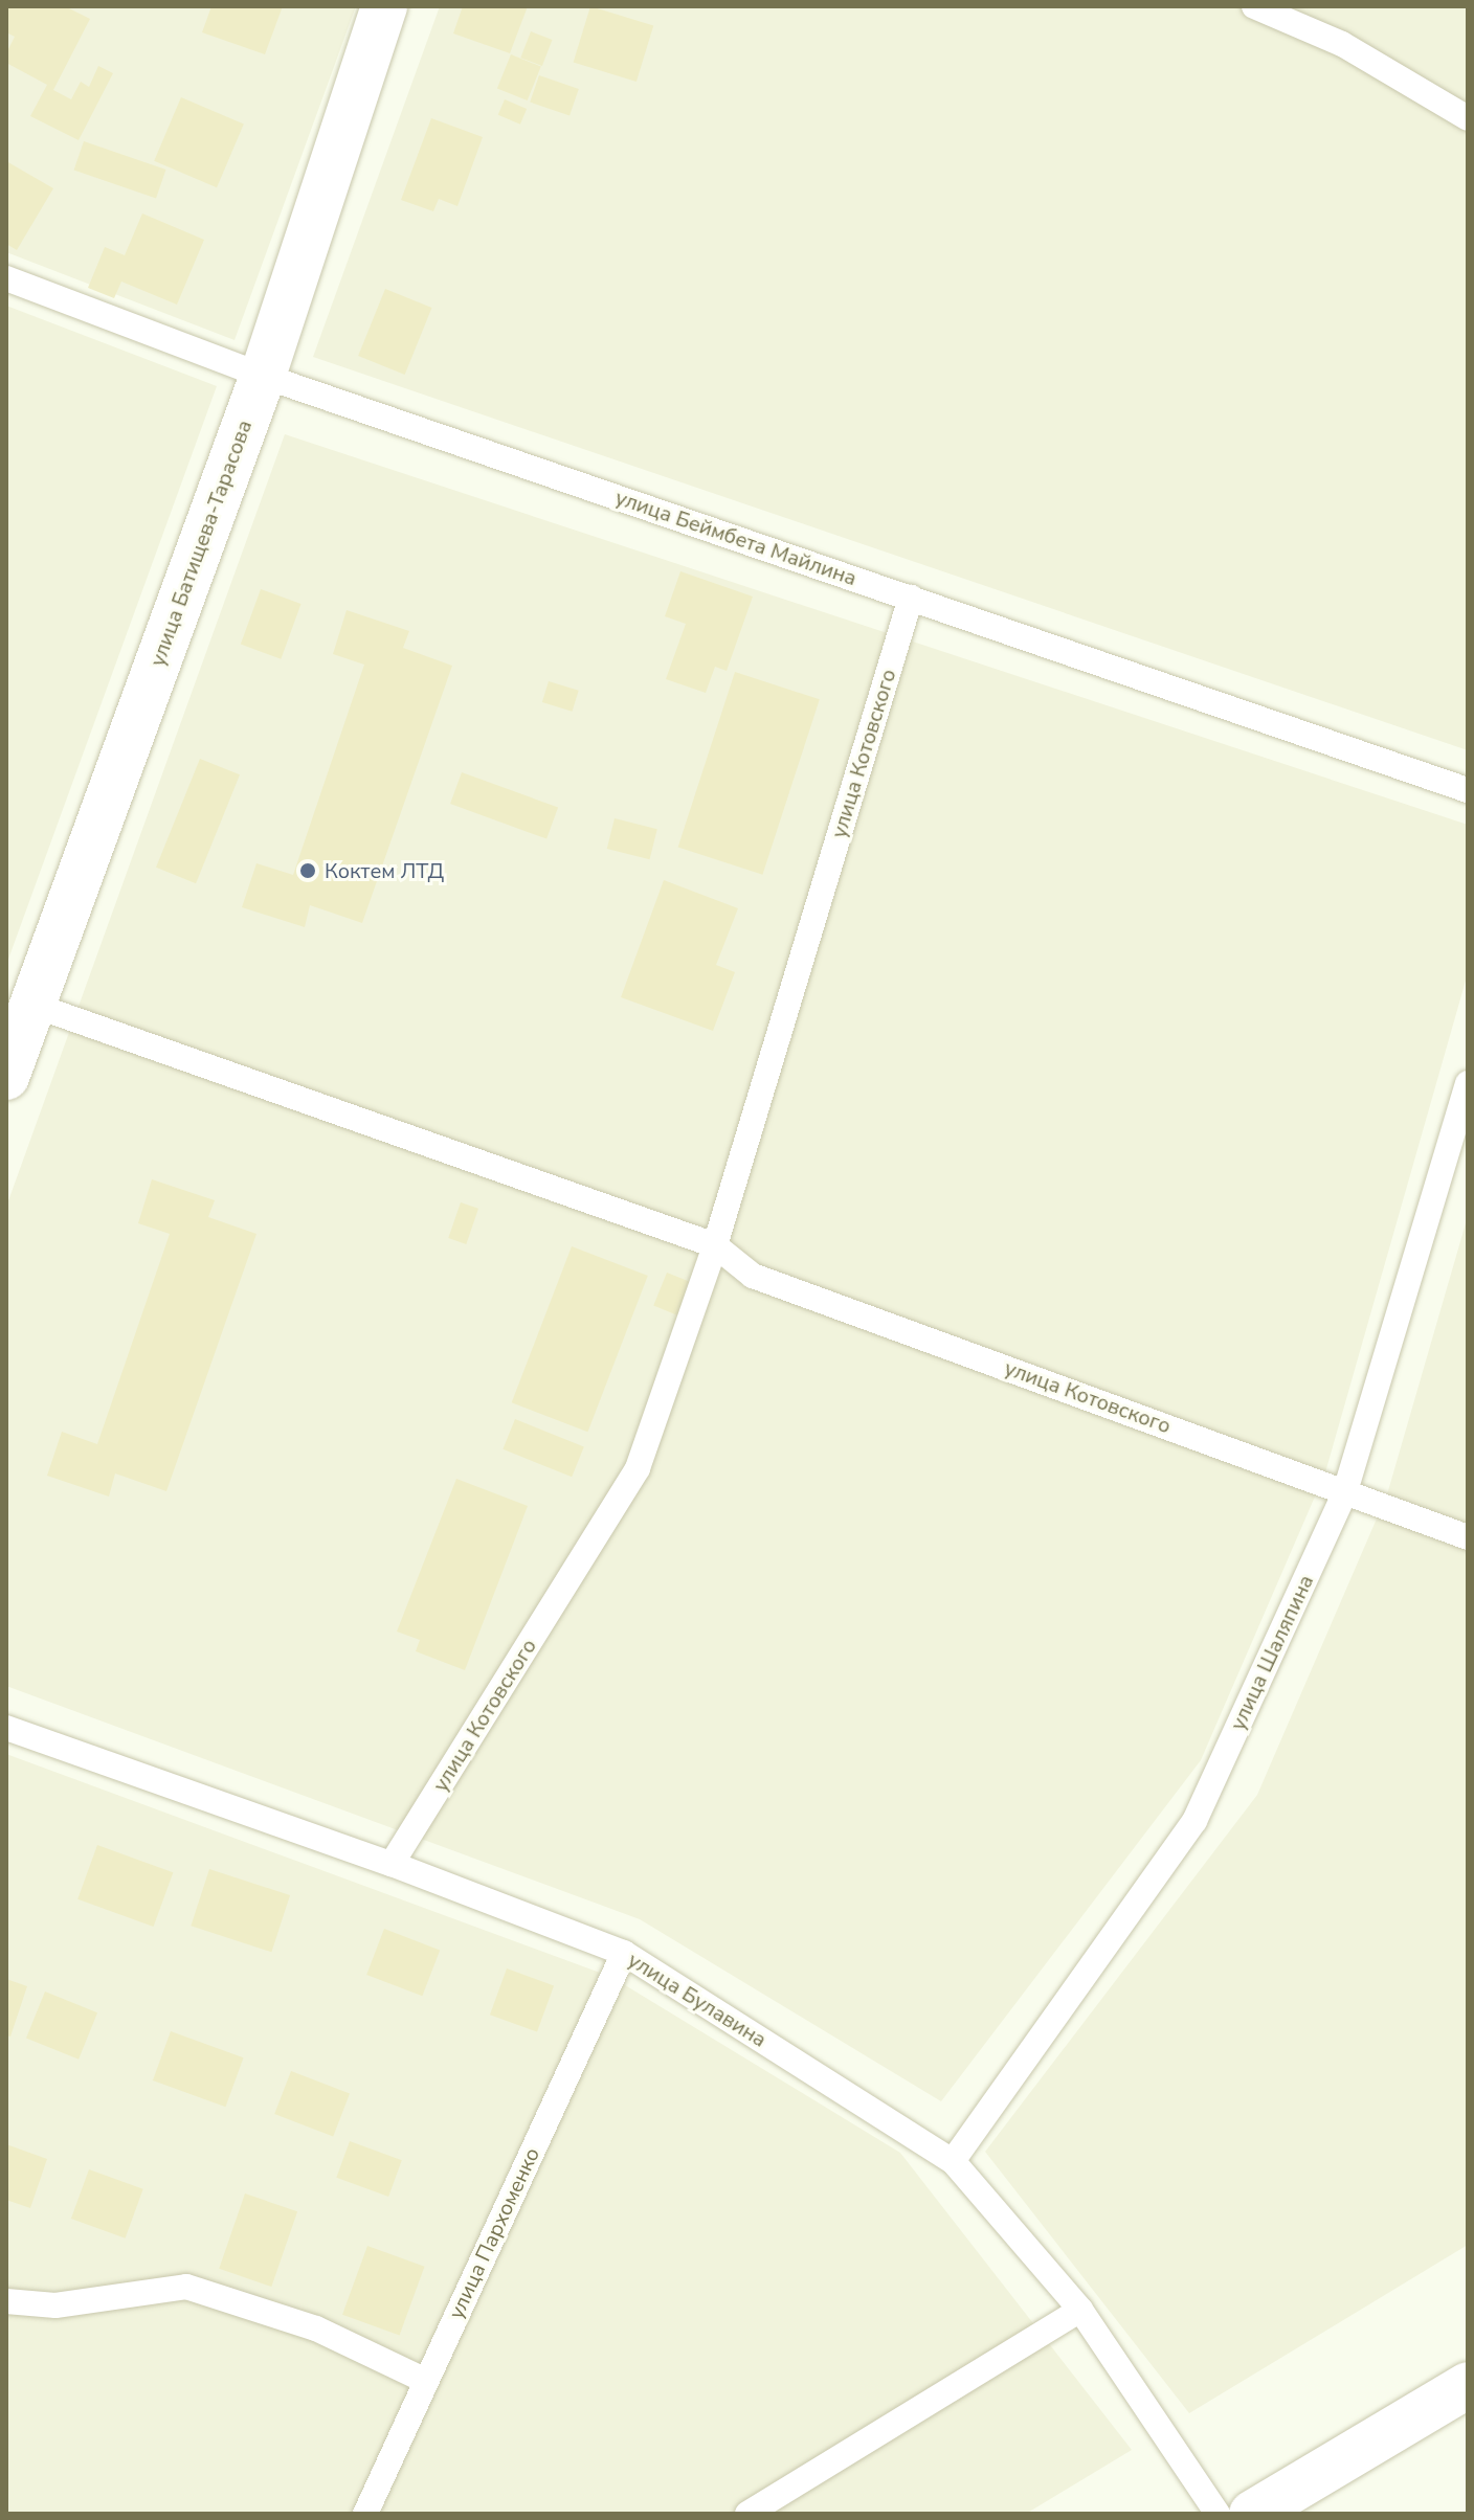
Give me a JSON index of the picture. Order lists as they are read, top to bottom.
{
  "streets": {
    "street": ["улица Батищева-Тарасова"],
    "lane": [
      "улица Беймбета Майлина",
      "улица Котовского",
      "улица Шаляпина",
      "улица Булавина",
      "улица Пархоменко"
    ]
  },
  "crossings": [
    ["улица Беймбета Майлина", "улица Батищева-Тарасова"],
    ["улица Беймбета Майлина", "улица Котовского"],
    ["улица Котовского", "улица Шаляпина"],
    ["улица Котовского", "улица Булавина"],
    ["улица Шаляпина", "улица Булавина"],
    ["улица Булавина", "улица Пархоменко"]
  ],
  "places": ["Коктем ЛТД"]
}
